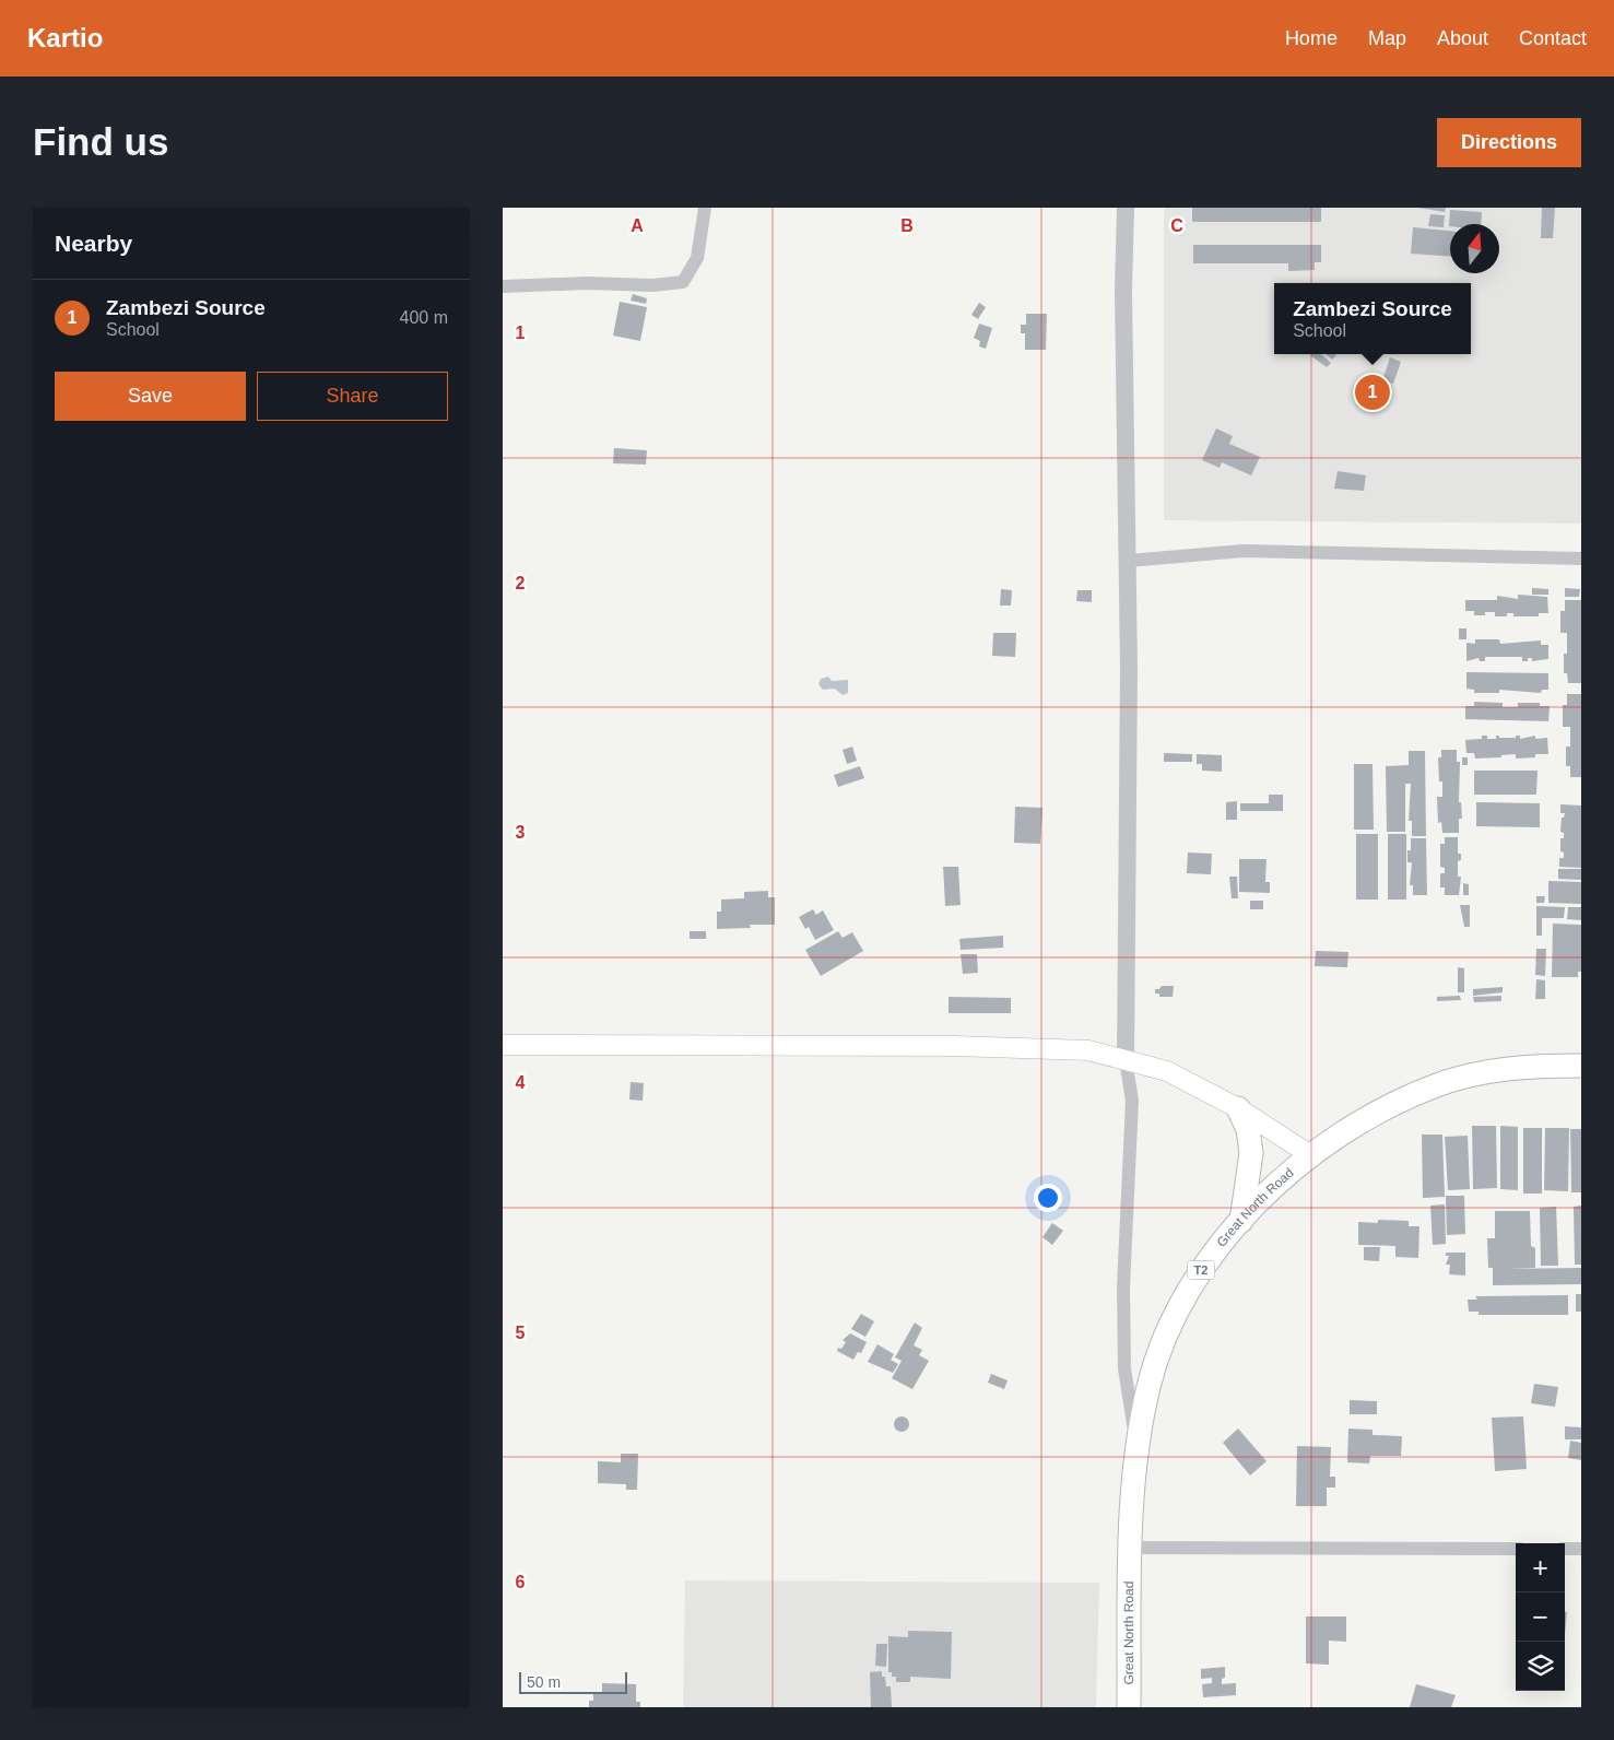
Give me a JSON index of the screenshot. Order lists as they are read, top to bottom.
{
  "streets": {
    "highway": ["Great North Road", "T2"]
  },
  "scale_bar": "50 m",
  "north": "top",
  "page": {
    "header": "Kartio",
    "nav": [
      "Home",
      "Map",
      "About",
      "Contact"
    ],
    "buttons": [
      "Directions",
      ["Save", "Share"]
    ],
    "title": "Find us",
    "heading": "Nearby",
    "list": [
      {
        "mark": "1",
        "name": "Zambezi Source",
        "note": "School",
        "value": "400 m"
      }
    ],
    "popup": ["Zambezi Source", "School"],
    "pins": "1",
    "map_buttons": ["+", "−"],
    "scale": "50 m"
  },
  "grid": {
    "columns": ["A", "B", "C"],
    "rows": [
      "1",
      "2",
      "3",
      "4",
      "5",
      "6"
    ]
  }
}
